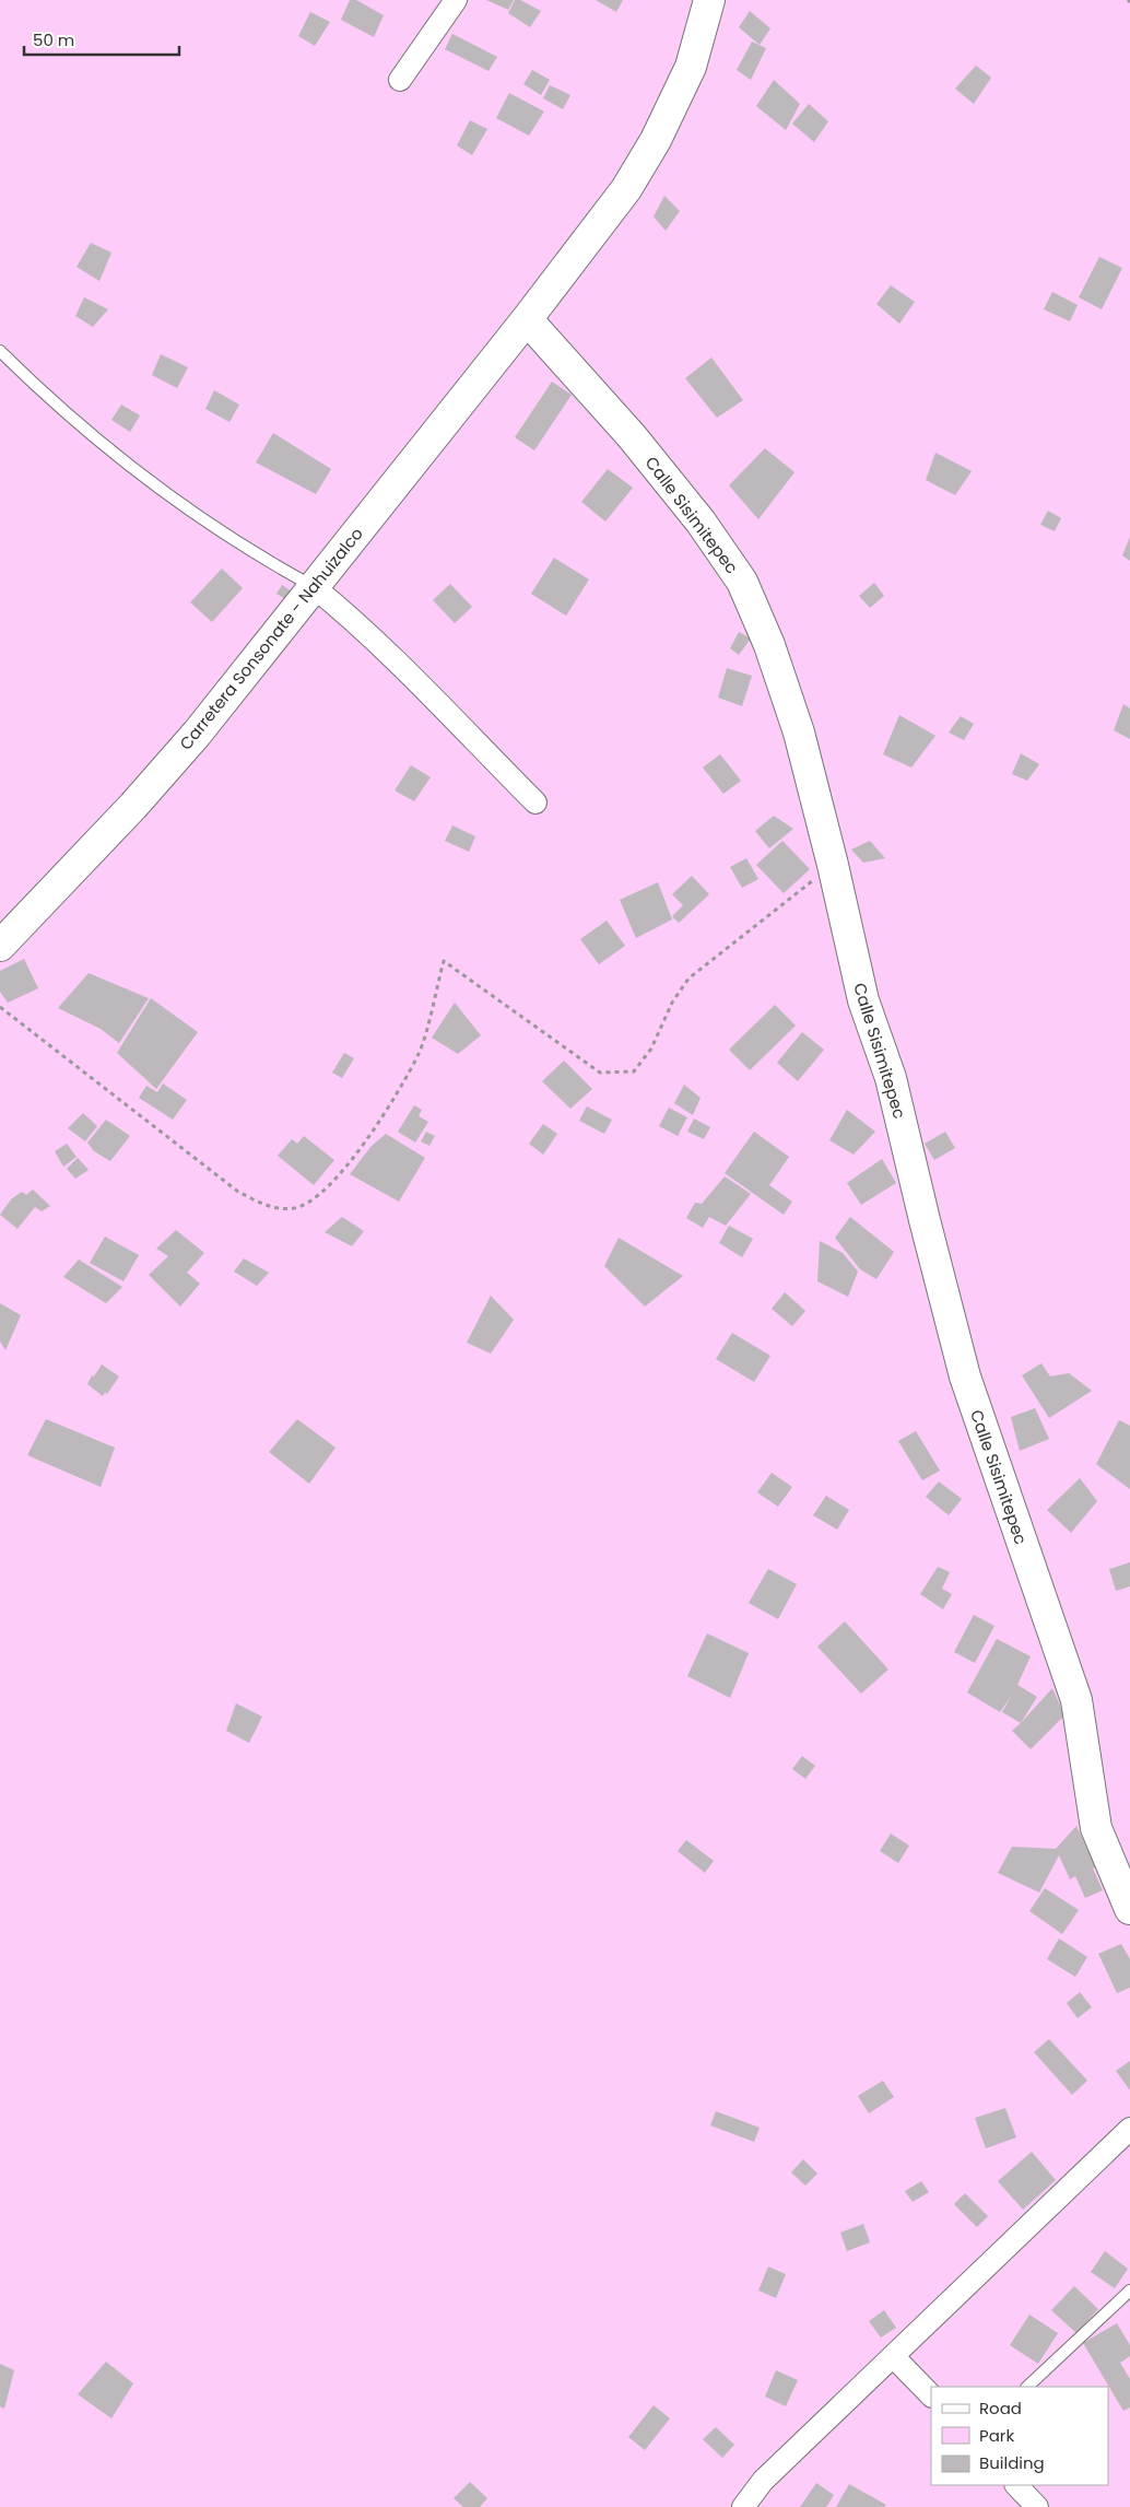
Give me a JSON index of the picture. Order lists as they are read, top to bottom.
{
  "streets": {
    "street": ["Calle Sisimitepec", "Carretera Sonsonate - Nahuizalco"]
  },
  "crossings": [
    ["Calle Sisimitepec", "Carretera Sonsonate - Nahuizalco"]
  ],
  "legend": ["Road", "Park", "Building"],
  "scale_bar": "50 m"
}
